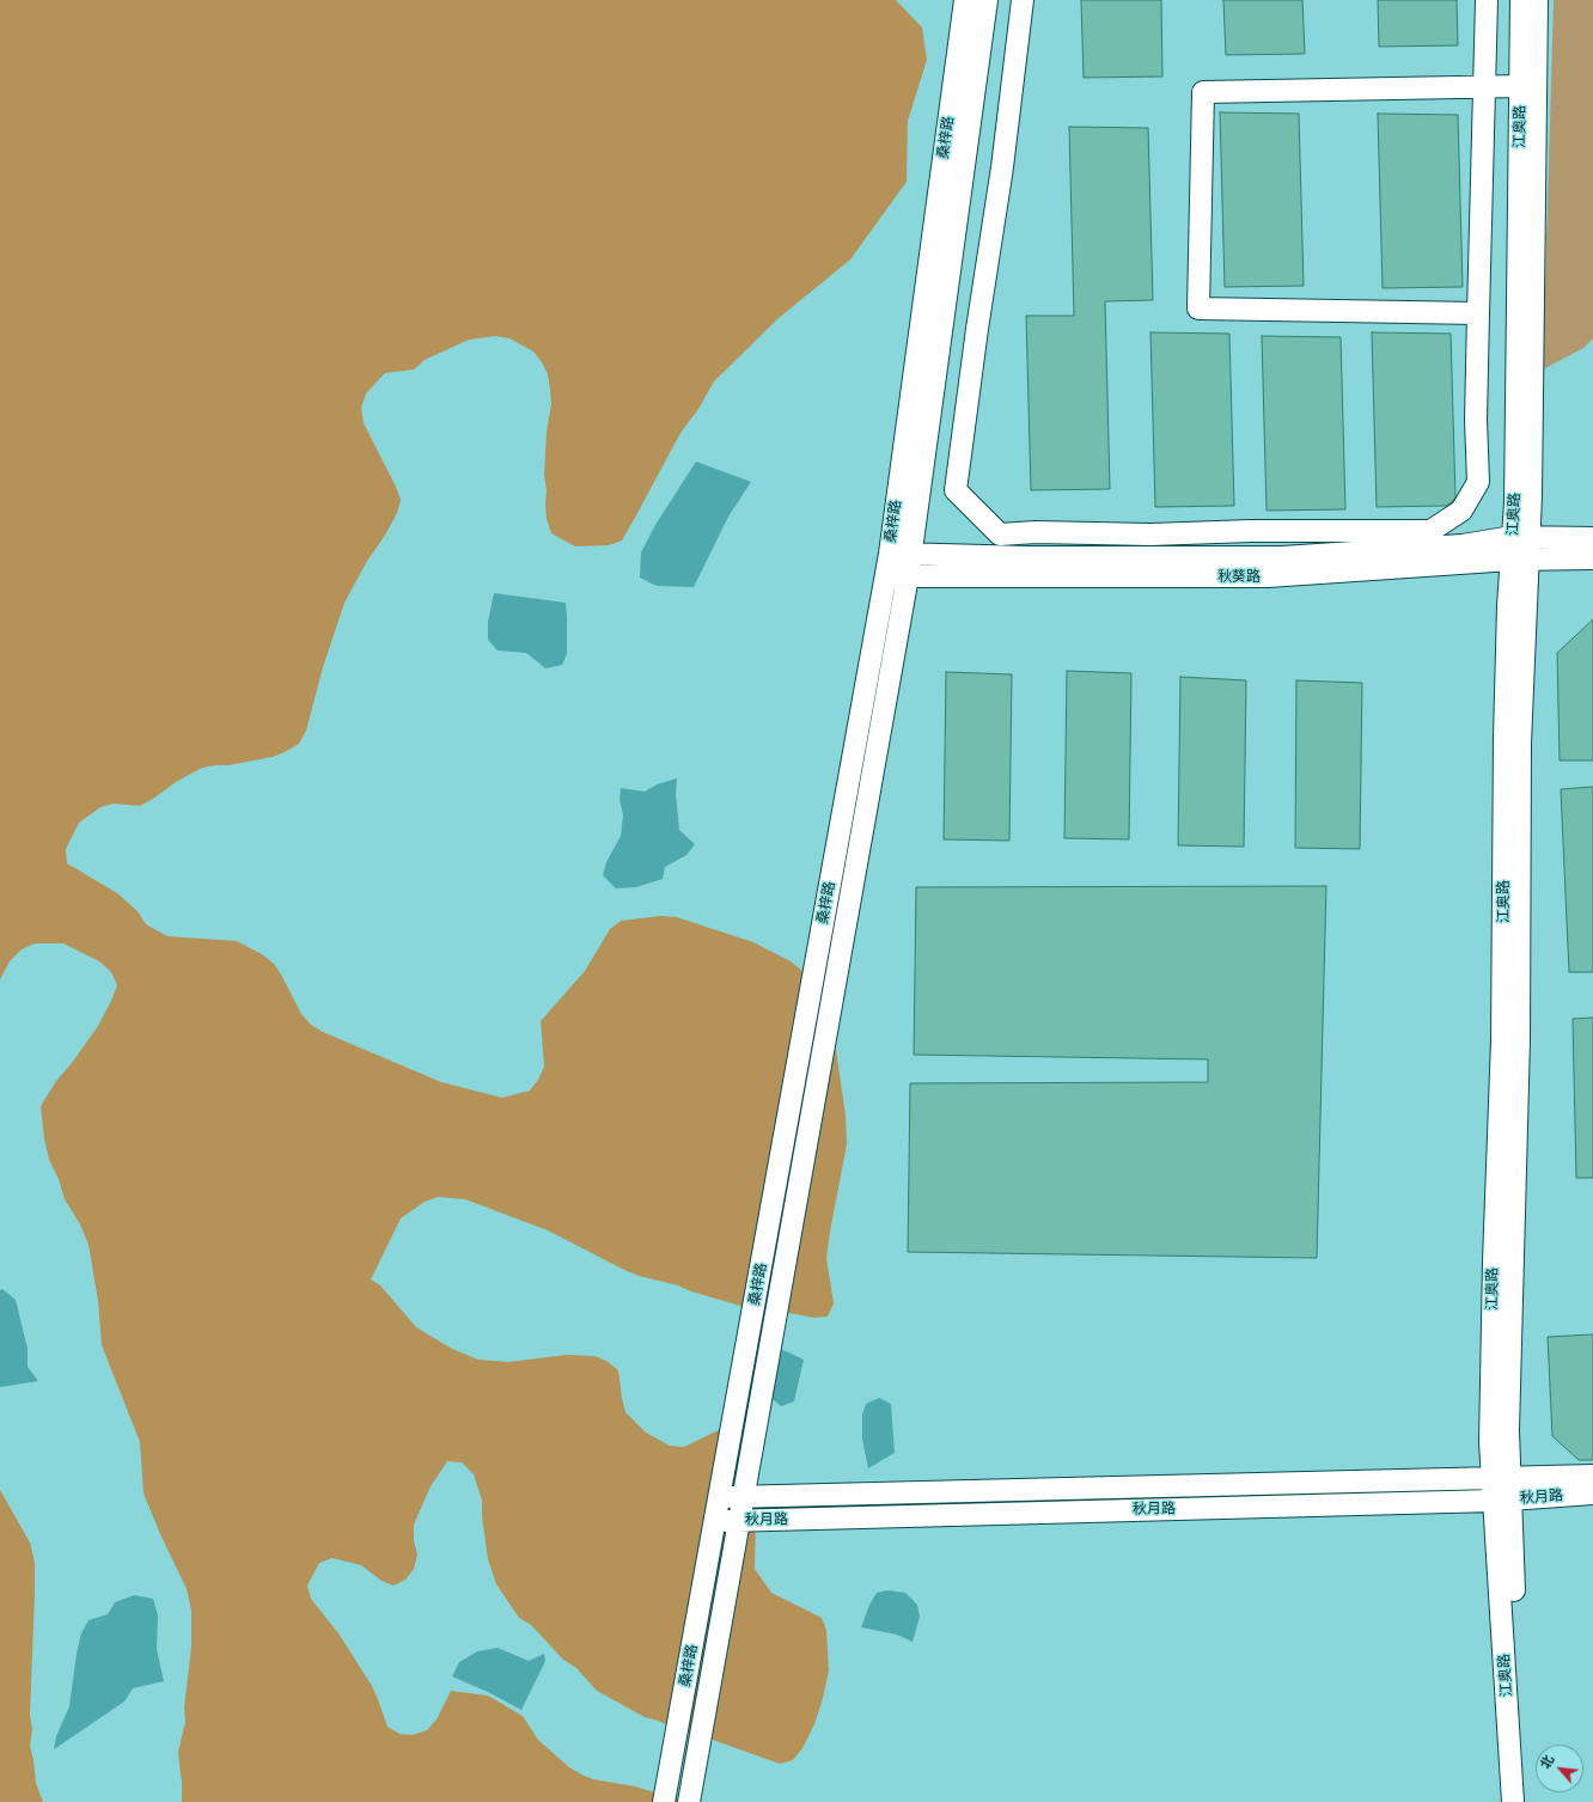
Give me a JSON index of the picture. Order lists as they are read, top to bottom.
{
  "streets": {
    "street": [
      "江奥路",
      "桑梓路",
      "秋葵路",
      "秋月路"
    ]
  },
  "crossings": [
    ["江奥路", "秋葵路"],
    ["江奥路", "秋月路"],
    ["桑梓路", "秋葵路"],
    ["桑梓路", "秋月路"]
  ],
  "north": "top left"
}
